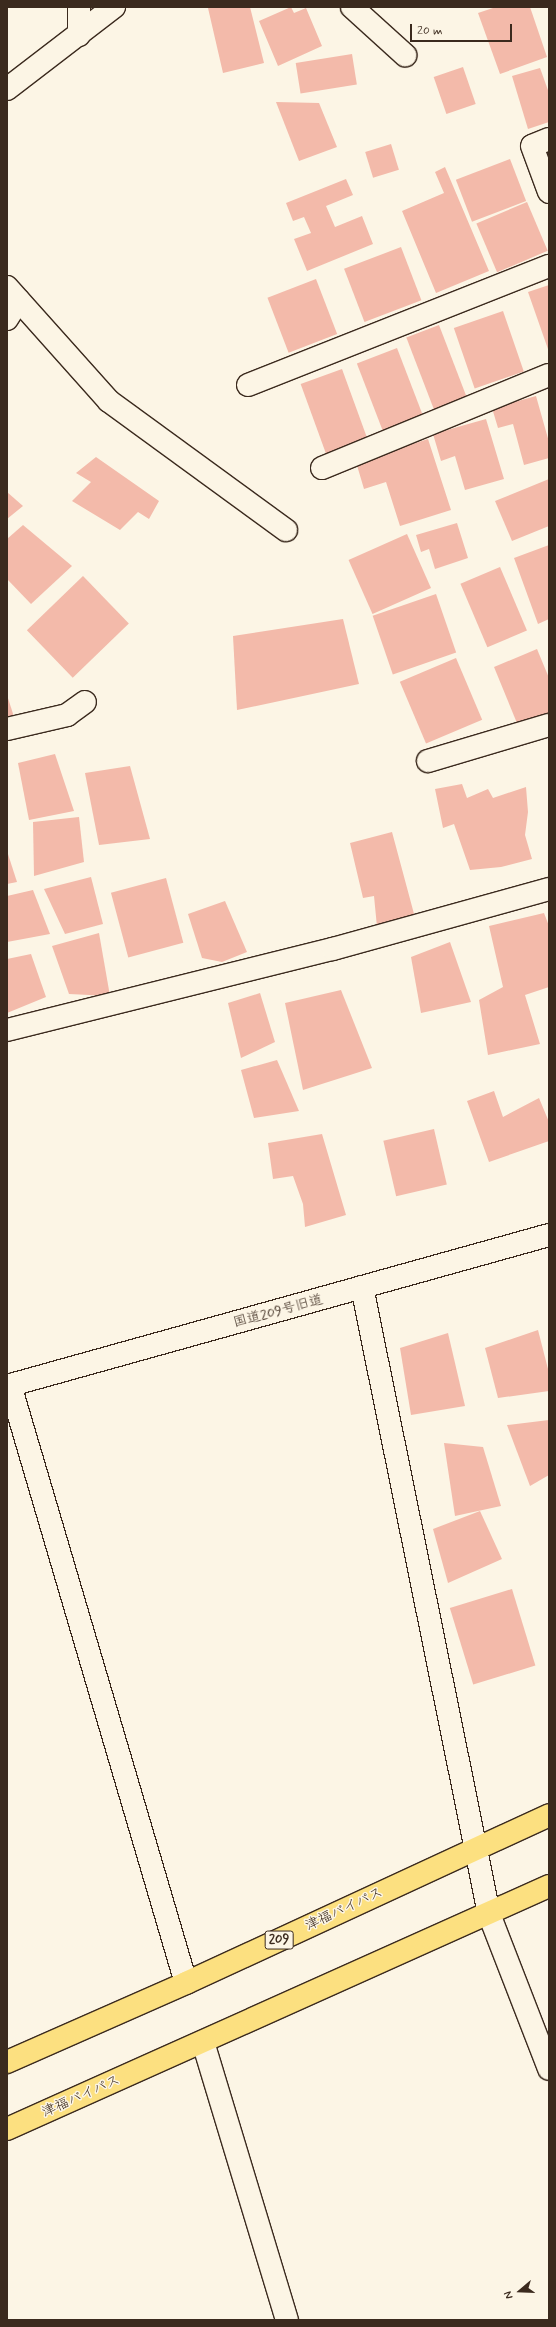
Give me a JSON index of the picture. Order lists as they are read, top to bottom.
{
  "streets": {
    "highway": ["津福バイパス", "209"],
    "street": ["国道209号旧道"]
  },
  "scale_bar": "20 m",
  "north": "left"
}
